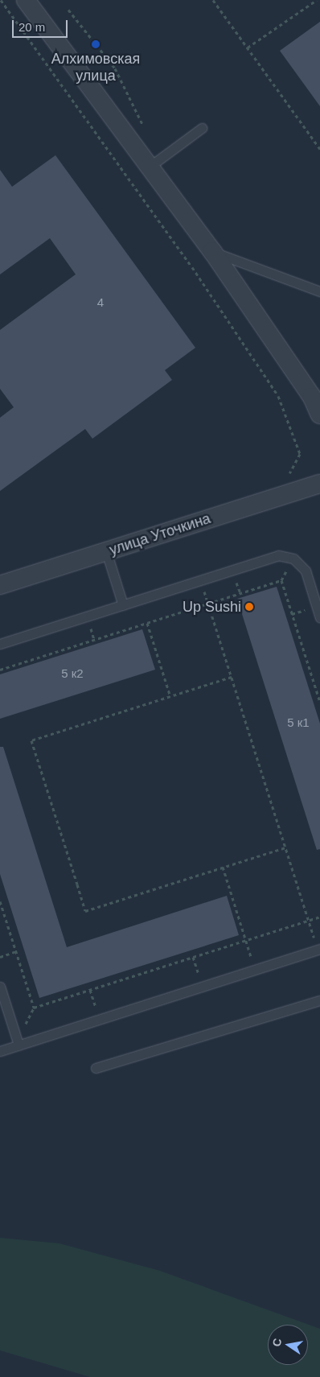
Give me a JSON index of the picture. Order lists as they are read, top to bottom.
{
  "streets": {
    "street": ["улица Уточкина"]
  },
  "places": ["Алхимовская улица", "Up Sushi"],
  "house_numbers": ["4", "5 к2", "5 к1"],
  "scale_bar": "20 m",
  "north": "left"
}
